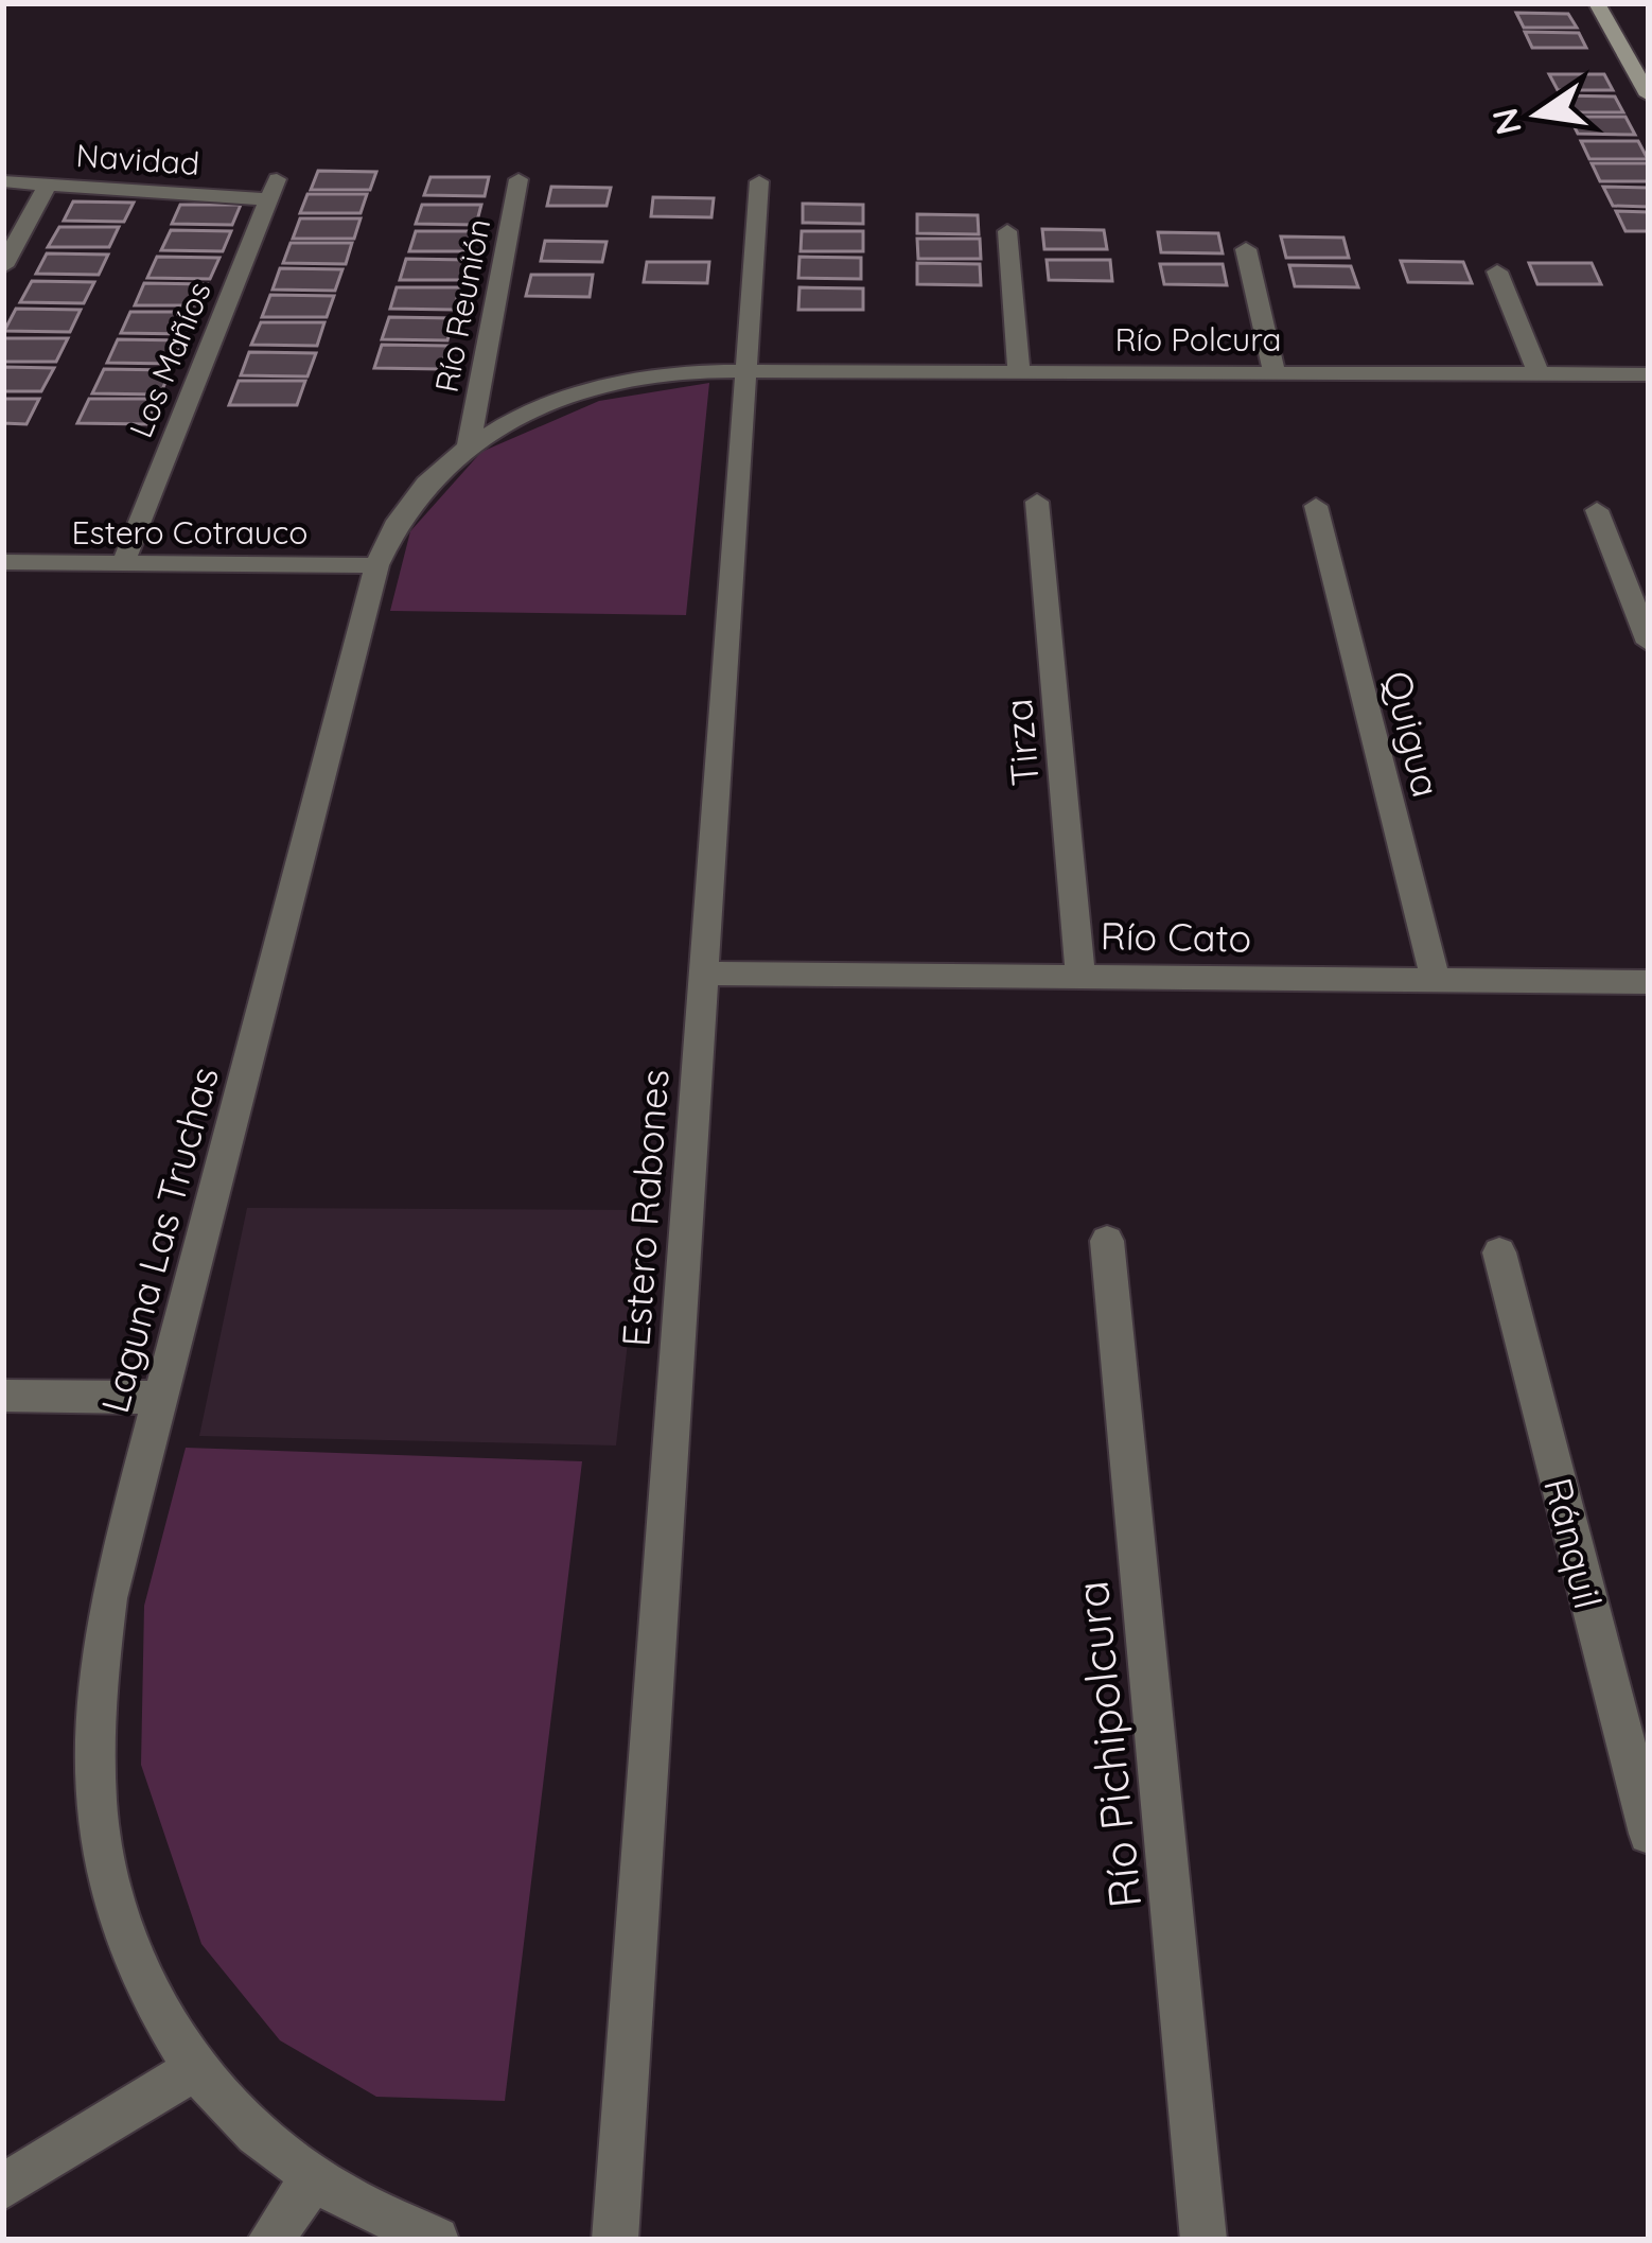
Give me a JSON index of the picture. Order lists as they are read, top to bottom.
{
  "streets": {
    "street": [
      "Navidad",
      "Río Reunión",
      "Río Polcura",
      "Los Mañíos",
      "Estero Cotrauco",
      "Quigua",
      "Tirza",
      "Río Cato",
      "Estero Rabones",
      "Laguna Las Truchas",
      "Ránquil",
      "Río Pichipolcura"
    ]
  },
  "crossings": [
    ["Navidad", "Los Mañíos"],
    ["Río Reunión", "Laguna Las Truchas"],
    ["Río Polcura", "Estero Rabones"],
    ["Río Polcura", "Laguna Las Truchas"],
    ["Los Mañíos", "Estero Cotrauco"],
    ["Estero Cotrauco", "Laguna Las Truchas"],
    ["Quigua", "Río Cato"],
    ["Tirza", "Río Cato"],
    ["Río Cato", "Estero Rabones"],
    ["Estero Rabones", "Laguna Las Truchas"]
  ],
  "north": "left"
}
